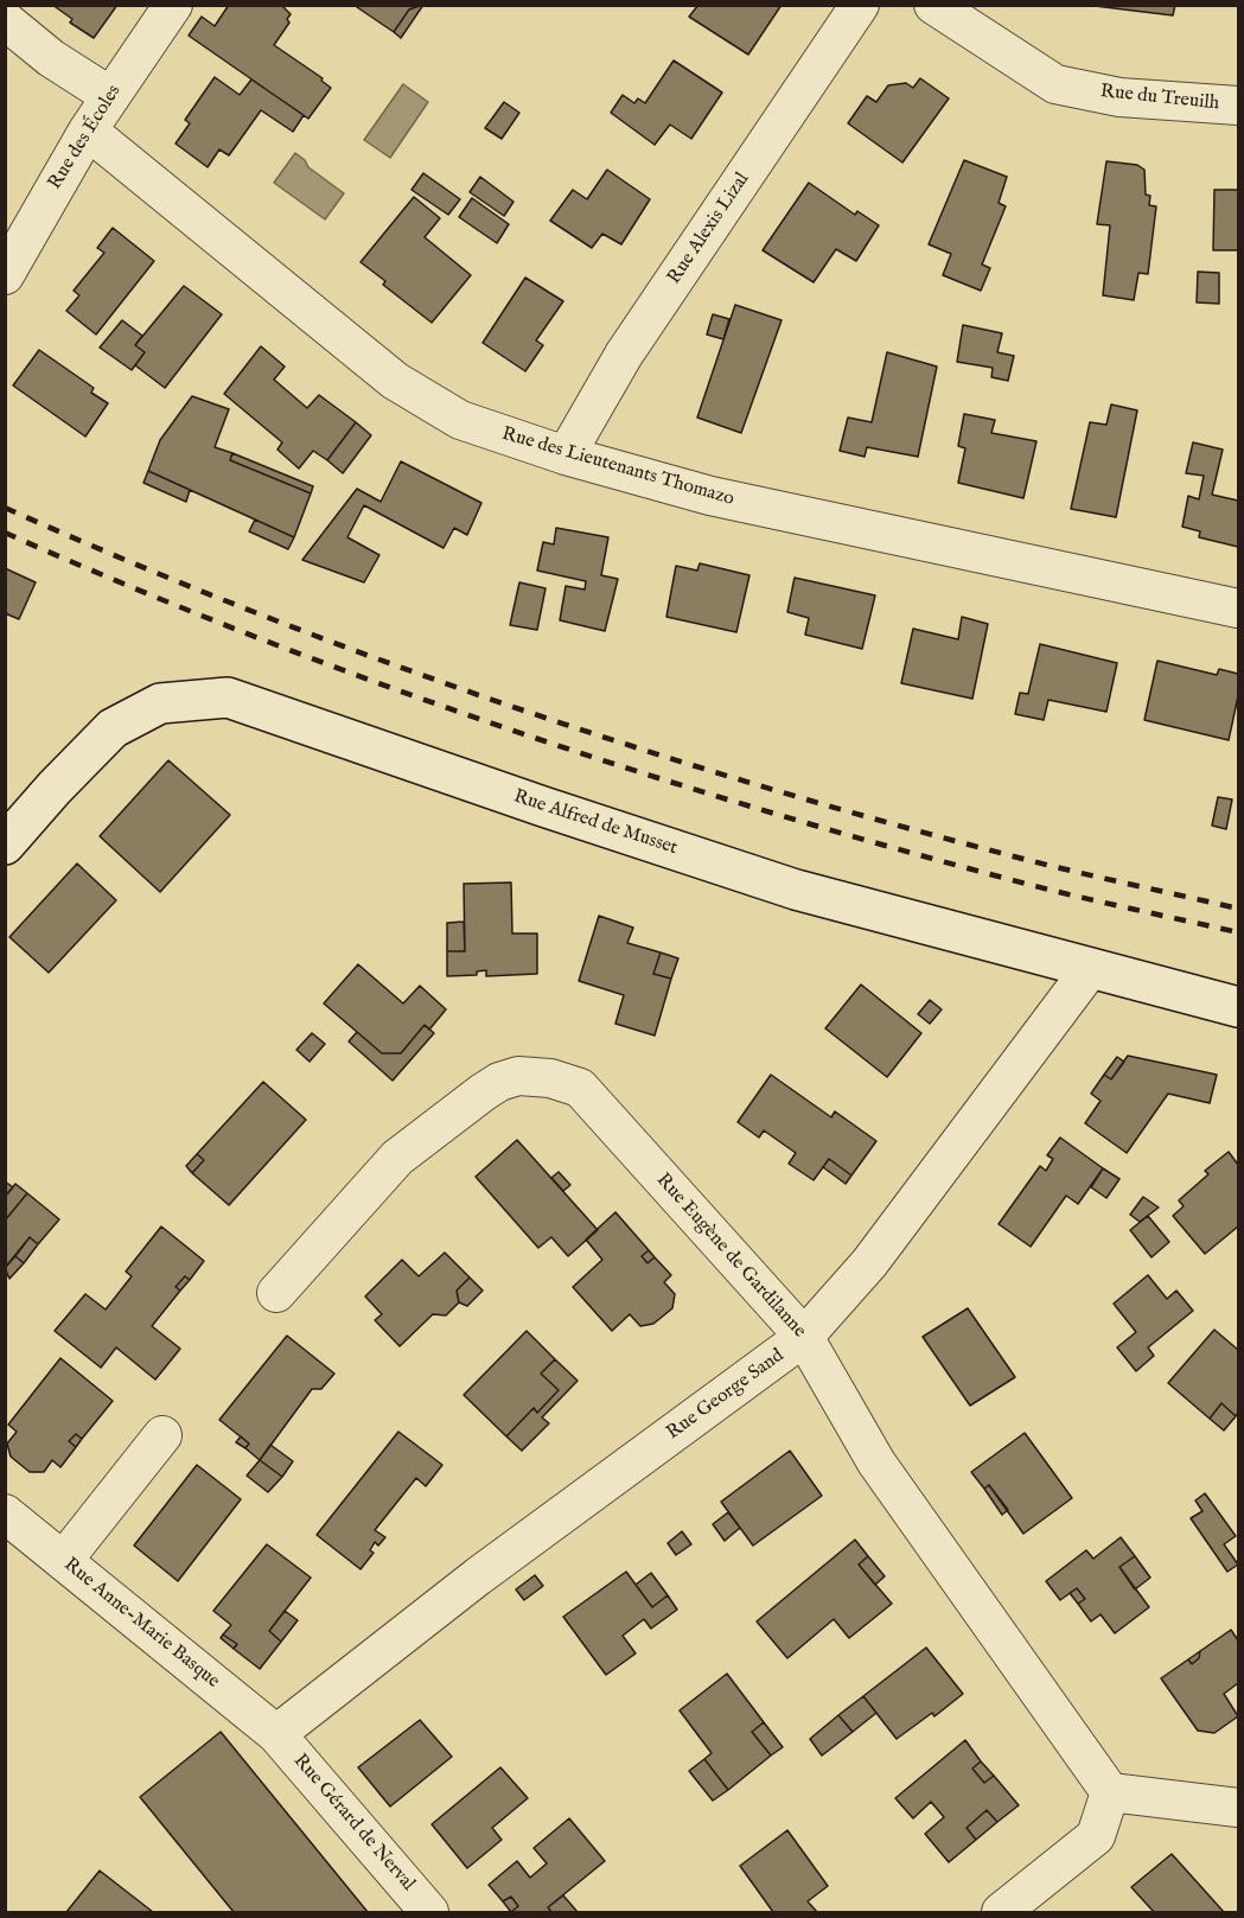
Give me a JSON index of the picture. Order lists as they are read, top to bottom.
{
  "streets": {
    "street": [
      "Rue du Treuilh",
      "Rue des Écoles",
      "Rue Alexis Lizal",
      "Rue des Lieutenants Thomazo",
      "Rue Alfred de Musset",
      "Rue Eugène de Gardilanne",
      "Rue George Sand",
      "Rue Anne-Marie Basque",
      "Rue Gérard de Nerval"
    ]
  },
  "crossings": [
    ["Rue des Écoles", "Rue des Lieutenants Thomazo"],
    ["Rue Alexis Lizal", "Rue des Lieutenants Thomazo"],
    ["Rue Alfred de Musset", "Rue George Sand"],
    ["Rue Eugène de Gardilanne", "Rue George Sand"],
    ["Rue George Sand", "Rue Anne-Marie Basque"],
    ["Rue George Sand", "Rue Gérard de Nerval"],
    ["Rue Anne-Marie Basque", "Rue Gérard de Nerval"]
  ]
}
